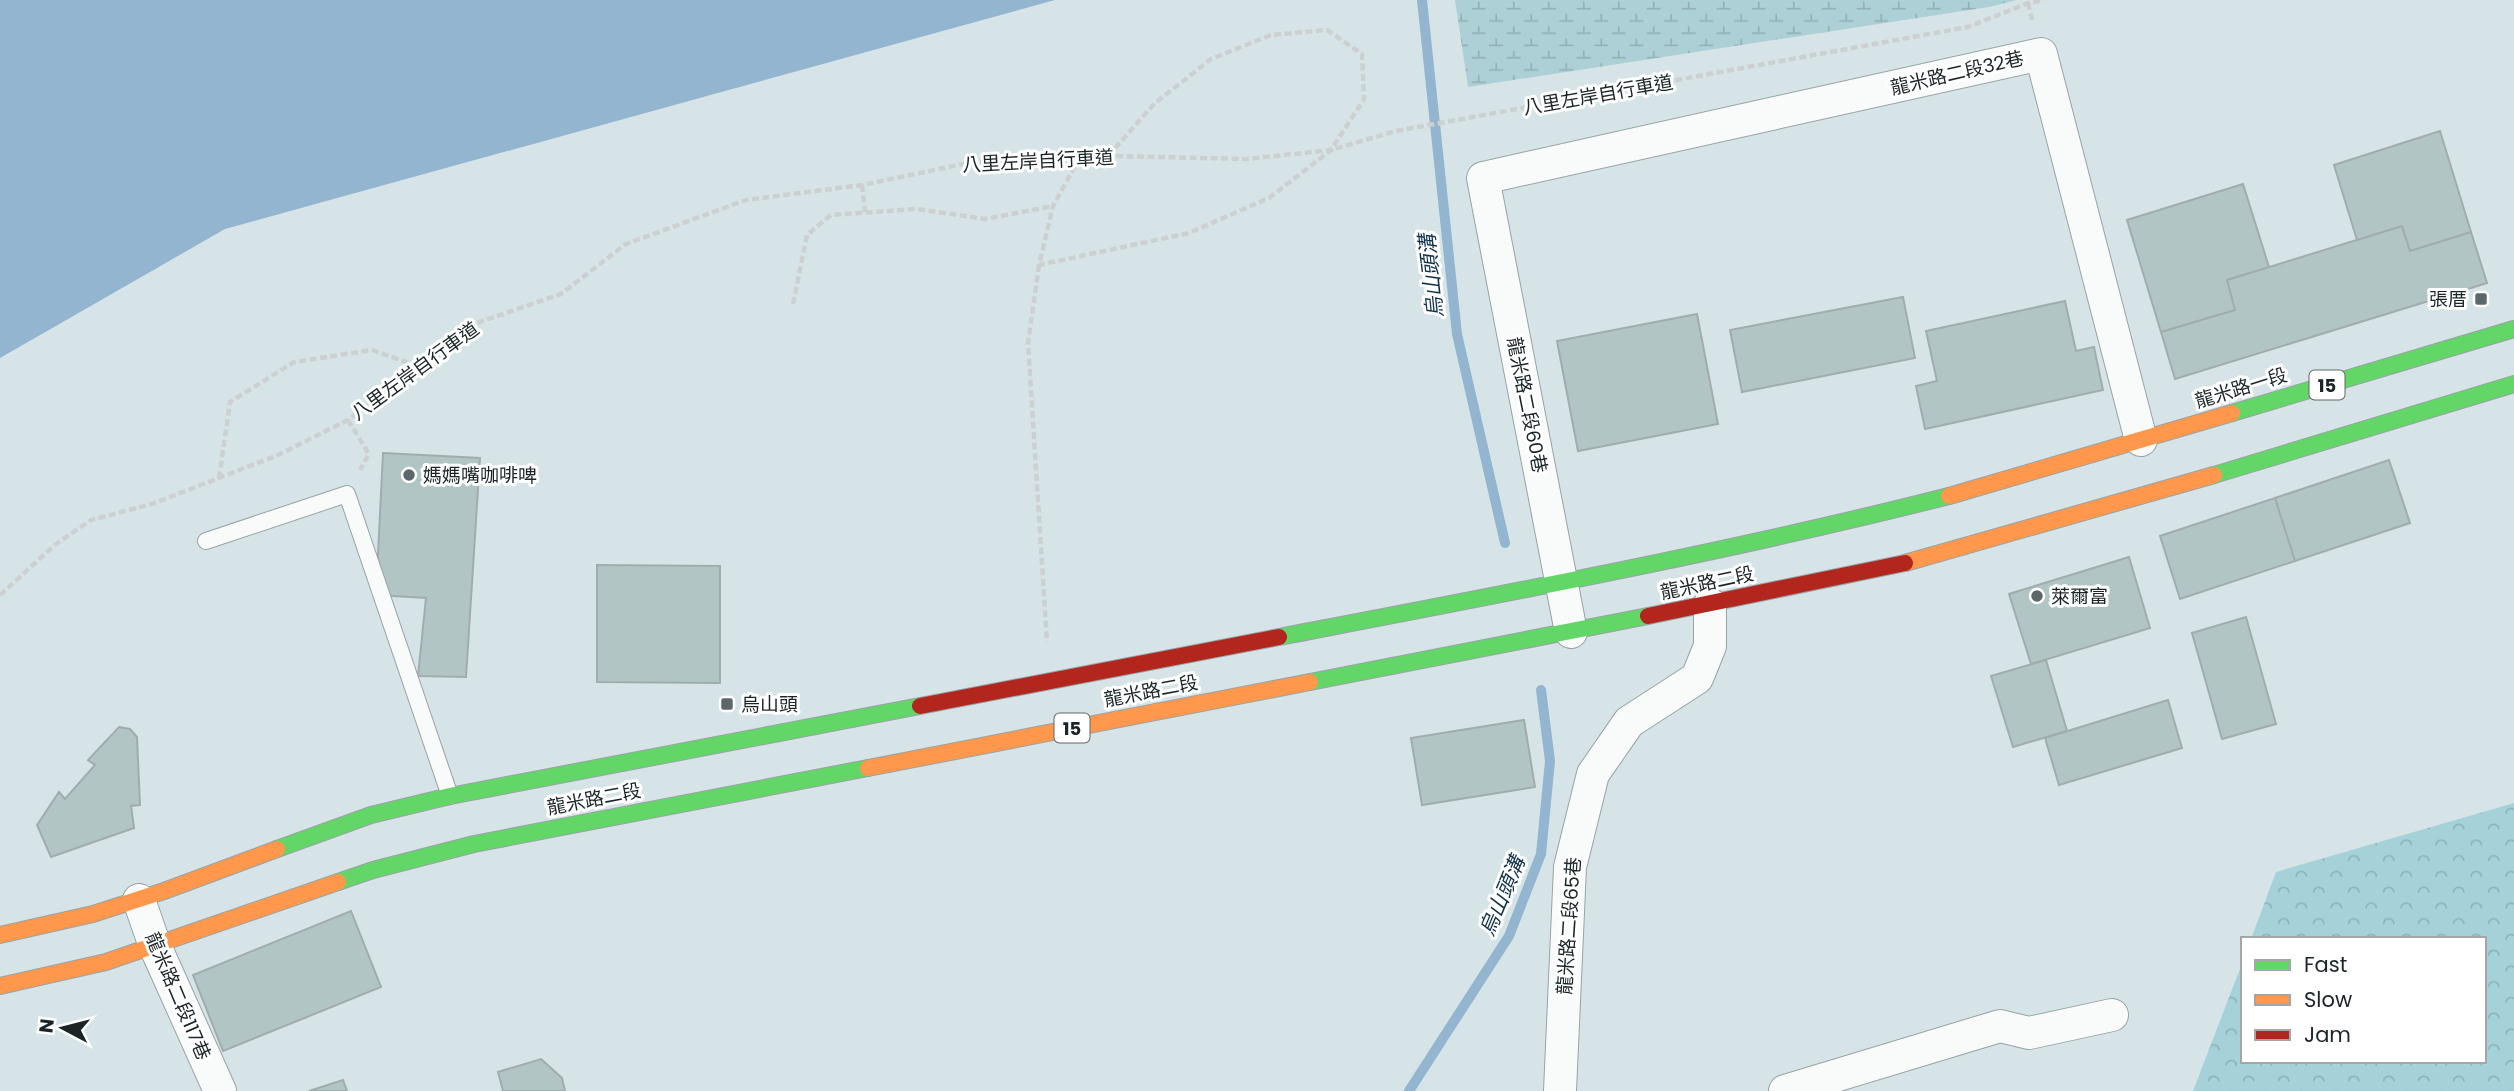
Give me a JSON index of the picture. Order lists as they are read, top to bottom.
{
  "streets": {
    "main road": ["15", "龍米路一段", "龍米路二段"],
    "street": [
      "龍米路二段32巷",
      "龍米路二段60巷",
      "龍米路二段65巷",
      "龍米路二段117巷"
    ],
    "path": ["八里左岸自行車道"]
  },
  "crossings": [
    ["龍米路二段32巷", "龍米路一段"],
    ["龍米路二段32巷", "龍米路二段60巷"],
    ["龍米路二段32巷", "龍米路二段"],
    ["龍米路一段", "龍米路二段"],
    ["龍米路二段60巷", "龍米路二段"],
    ["龍米路二段", "龍米路二段65巷"],
    ["龍米路二段", "龍米路二段117巷"]
  ],
  "water": ["烏山頭溝"],
  "places": {
    "transit": ["張厝", "烏山頭"],
    "other": ["媽媽嘴咖啡啤", "萊爾富"]
  },
  "legend": ["Fast", "Slow", "Jam"],
  "north": "left"
}
